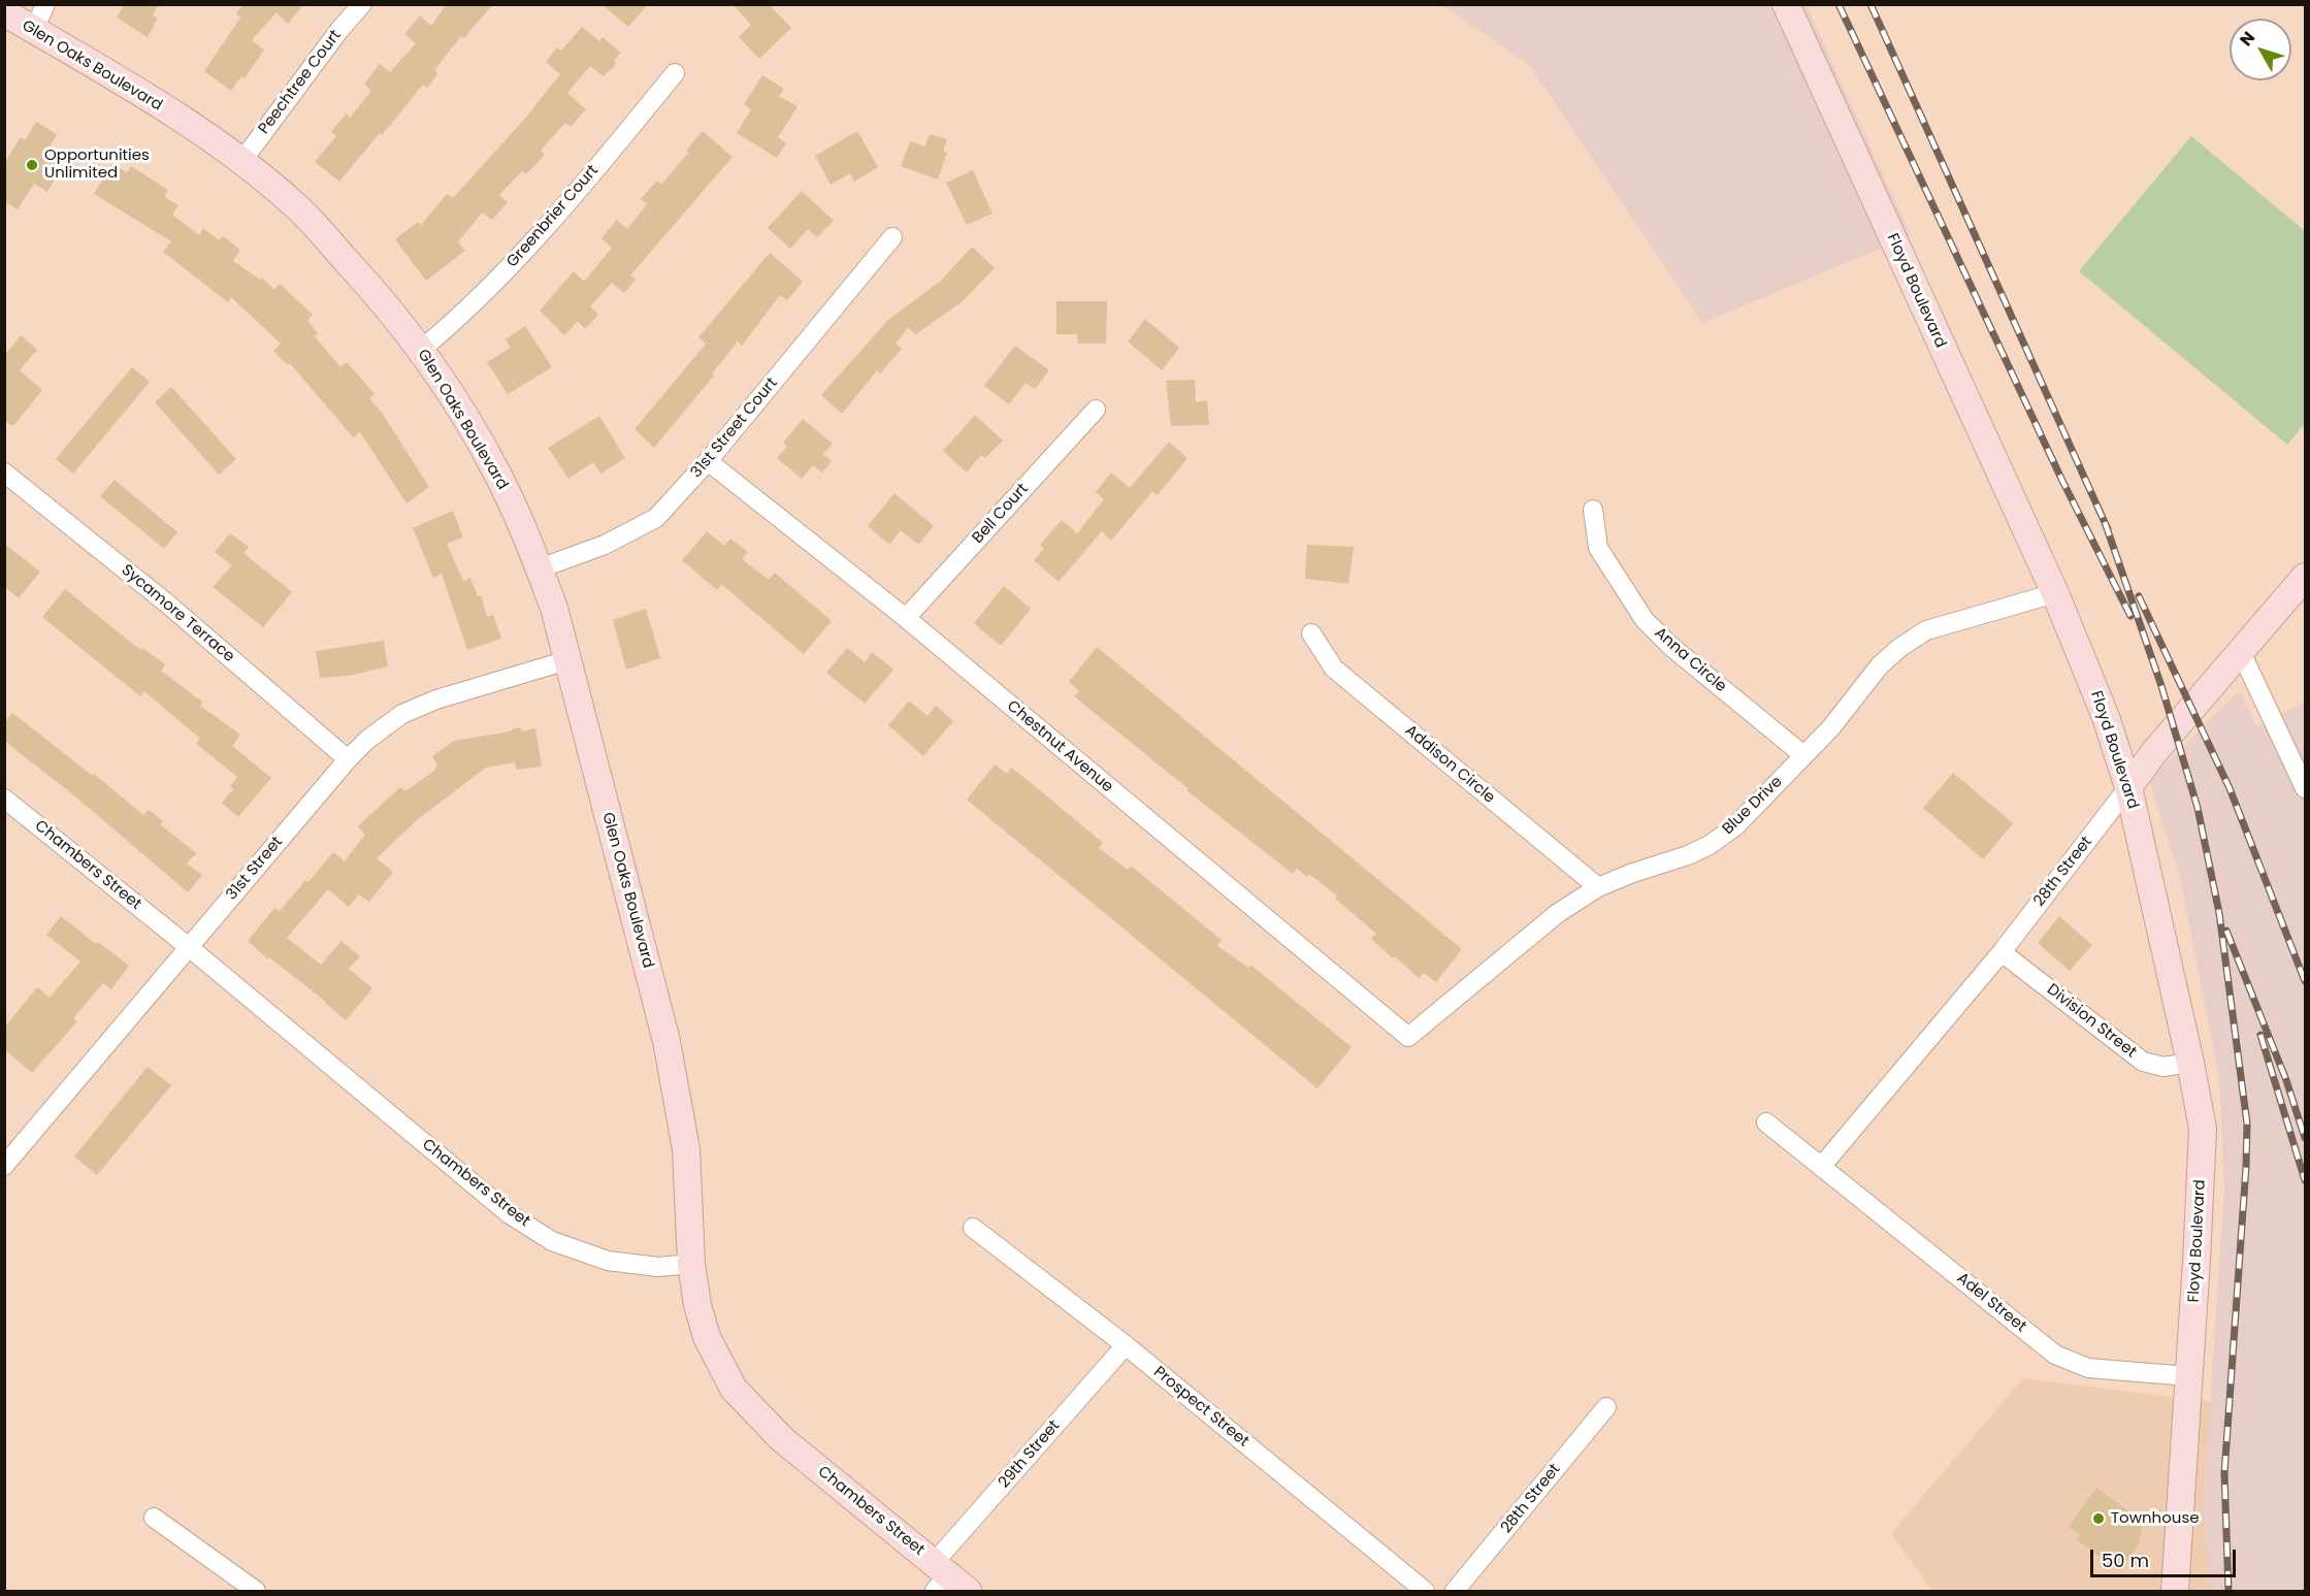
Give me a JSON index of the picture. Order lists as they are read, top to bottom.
{
  "streets": {
    "main road": [
      "Glen Oaks Boulevard",
      "Floyd Boulevard",
      "Chambers Street",
      "28th Street"
    ],
    "street": [
      "Peechtree Court",
      "Greenbrier Court",
      "31st Street Court",
      "Bell Court",
      "Sycamore Terrace",
      "Anna Circle",
      "Chestnut Avenue",
      "Addison Circle",
      "Blue Drive",
      "31st Street",
      "Division Street",
      "Adel Street",
      "Prospect Street",
      "29th Street"
    ]
  },
  "crossings": [
    ["Glen Oaks Boulevard", "Peechtree Court"],
    ["Glen Oaks Boulevard", "Greenbrier Court"],
    ["Glen Oaks Boulevard", "31st Street Court"],
    ["Glen Oaks Boulevard", "Chambers Street"],
    ["Glen Oaks Boulevard", "31st Street"],
    ["Floyd Boulevard", "Blue Drive"],
    ["Floyd Boulevard", "28th Street"],
    ["Floyd Boulevard", "Division Street"],
    ["Floyd Boulevard", "Adel Street"],
    ["31st Street Court", "Chestnut Avenue"],
    ["Bell Court", "Chestnut Avenue"],
    ["Sycamore Terrace", "31st Street"],
    ["Anna Circle", "Blue Drive"],
    ["Chestnut Avenue", "Blue Drive"],
    ["Addison Circle", "Blue Drive"],
    ["Chambers Street", "31st Street"],
    ["Chambers Street", "29th Street"],
    ["28th Street", "Division Street"],
    ["28th Street", "Adel Street"],
    ["Prospect Street", "29th Street"]
  ],
  "places": ["Opportunities Unlimited", "Townhouse"],
  "scale_bar": "50 m",
  "north": "top left"
}
